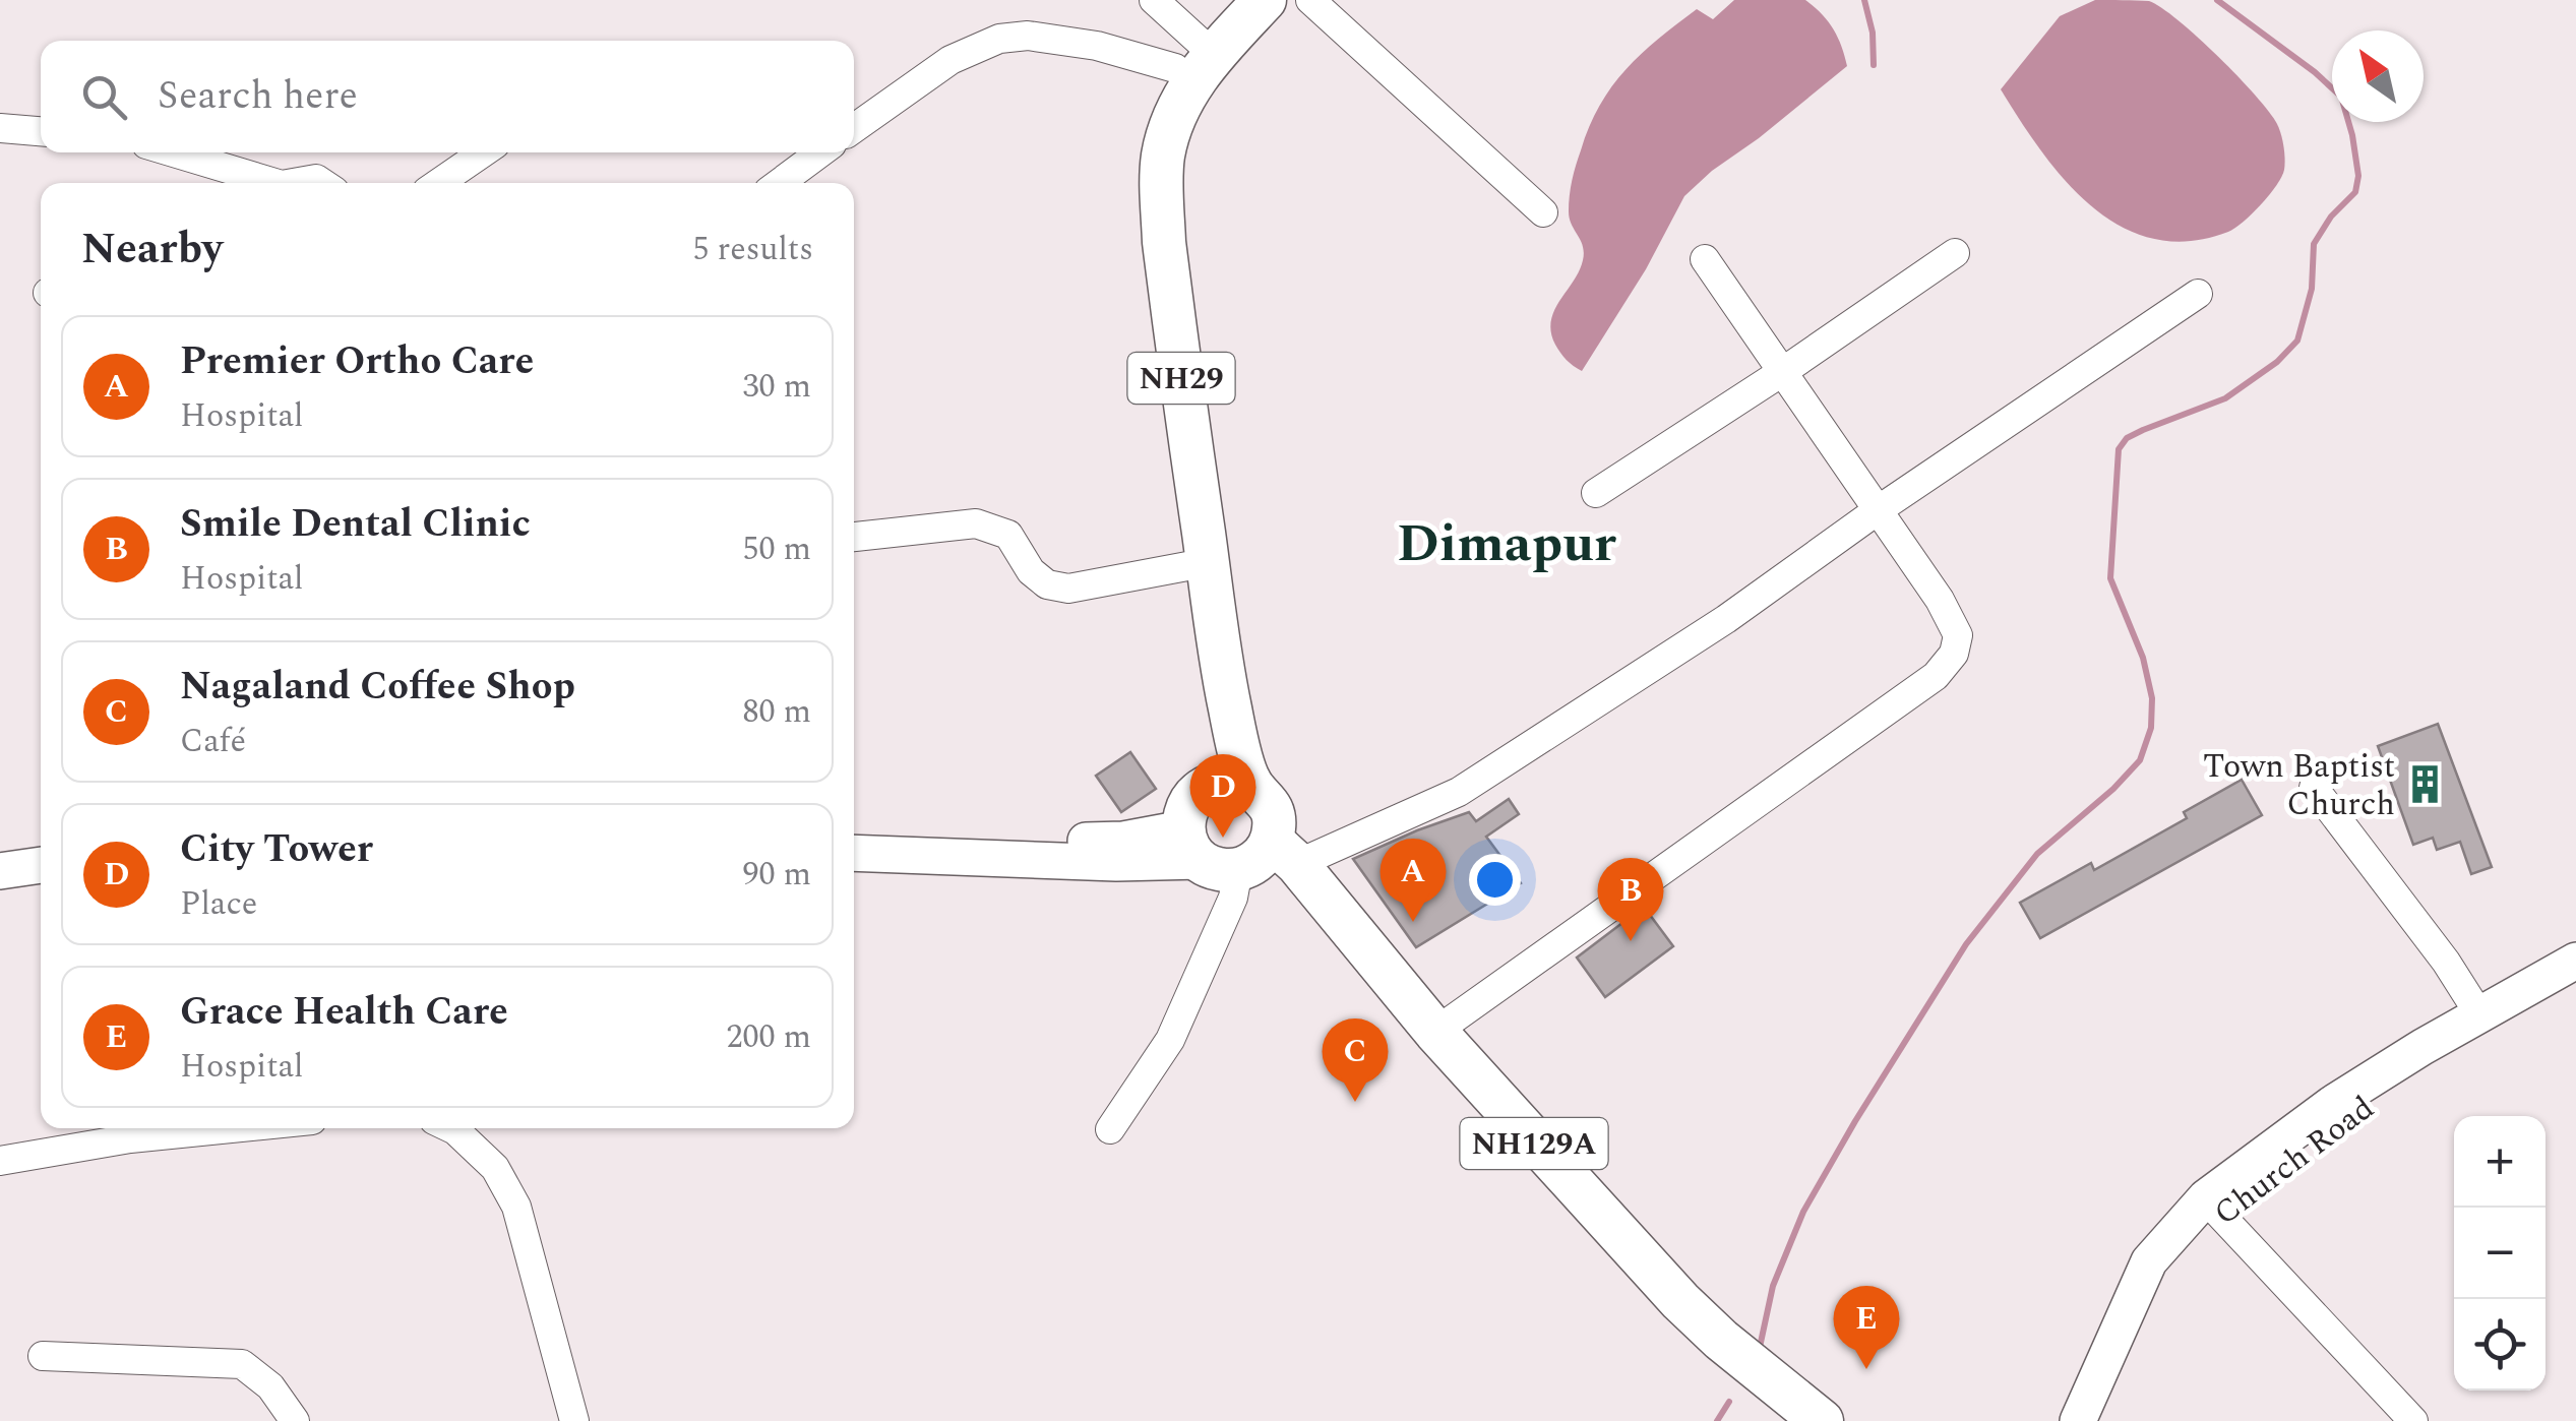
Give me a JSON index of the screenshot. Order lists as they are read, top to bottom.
{
  "streets": {
    "highway": ["NH29", "NH129A"],
    "main road": ["Church Road"]
  },
  "crossings": [
    ["NH29", "NH129A"]
  ],
  "districts": ["Dimapur"],
  "places": {
    "building": ["Town Baptist Church"]
  },
  "north": "top left",
  "page": {
    "search": "Search here",
    "heading": ["Nearby", "5 results"],
    "list": [
      {
        "mark": "A",
        "name": "Premier Ortho Care",
        "note": "Hospital",
        "value": "30 m"
      },
      {
        "mark": "B",
        "name": "Smile Dental Clinic",
        "note": "Hospital",
        "value": "50 m"
      },
      {
        "mark": "C",
        "name": "Nagaland Coffee Shop",
        "note": "Café",
        "value": "80 m"
      },
      {
        "mark": "D",
        "name": "City Tower",
        "note": "Place",
        "value": "90 m"
      },
      {
        "mark": "E",
        "name": "Grace Health Care",
        "note": "Hospital",
        "value": "200 m"
      }
    ],
    "pins": [
      "D",
      "A",
      "B",
      "C",
      "E"
    ],
    "map_buttons": ["+", "−"]
  }
}
